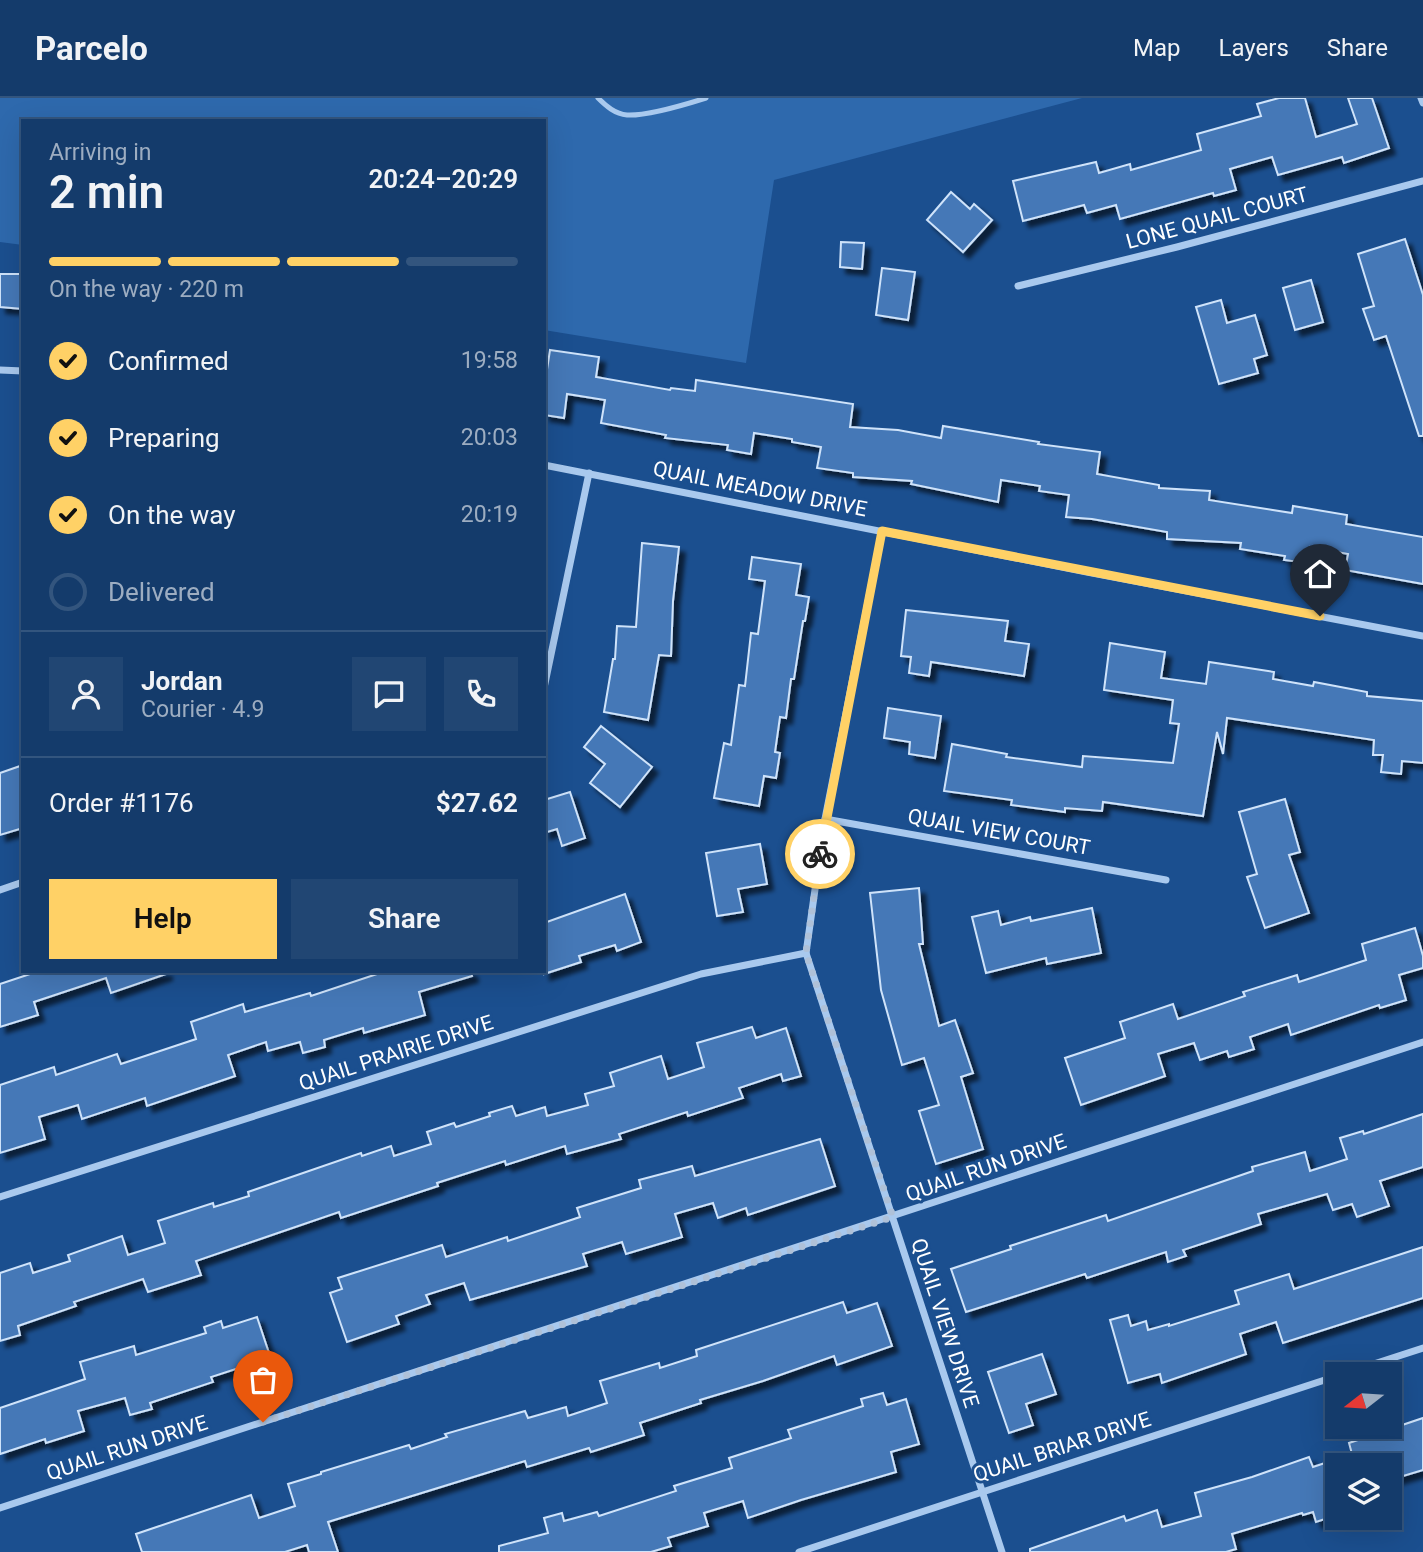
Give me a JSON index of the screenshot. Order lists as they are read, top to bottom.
{
  "streets": {
    "street": [
      "LONE QUAIL COURT",
      "QUAIL MEADOW DRIVE",
      "QUAIL VIEW COURT",
      "QUAIL PRAIRIE DRIVE",
      "QUAIL RUN DRIVE",
      "QUAIL VIEW DRIVE",
      "QUAIL BRIAR DRIVE"
    ]
  },
  "crossings": [
    ["QUAIL MEADOW DRIVE", "QUAIL VIEW DRIVE"],
    ["QUAIL VIEW COURT", "QUAIL VIEW DRIVE"],
    ["QUAIL PRAIRIE DRIVE", "QUAIL VIEW DRIVE"],
    ["QUAIL RUN DRIVE", "QUAIL VIEW DRIVE"],
    ["QUAIL VIEW DRIVE", "QUAIL BRIAR DRIVE"]
  ],
  "north": "left",
  "page": {
    "header": "Parcelo",
    "nav": ["Map", "Layers", "Share"],
    "heading": ["2 min", "Arriving in", "20:24–20:29"],
    "panel": [
      "Jordan",
      "Courier · 4.9",
      "Order #1176",
      "$27.62"
    ],
    "bar": "On the way · 220 m",
    "list": [
      ["Confirmed", "19:58"],
      ["Preparing", "20:03"],
      ["On the way", "20:19"],
      "Delivered"
    ],
    "buttons": ["Help", "Share"]
  }
}
